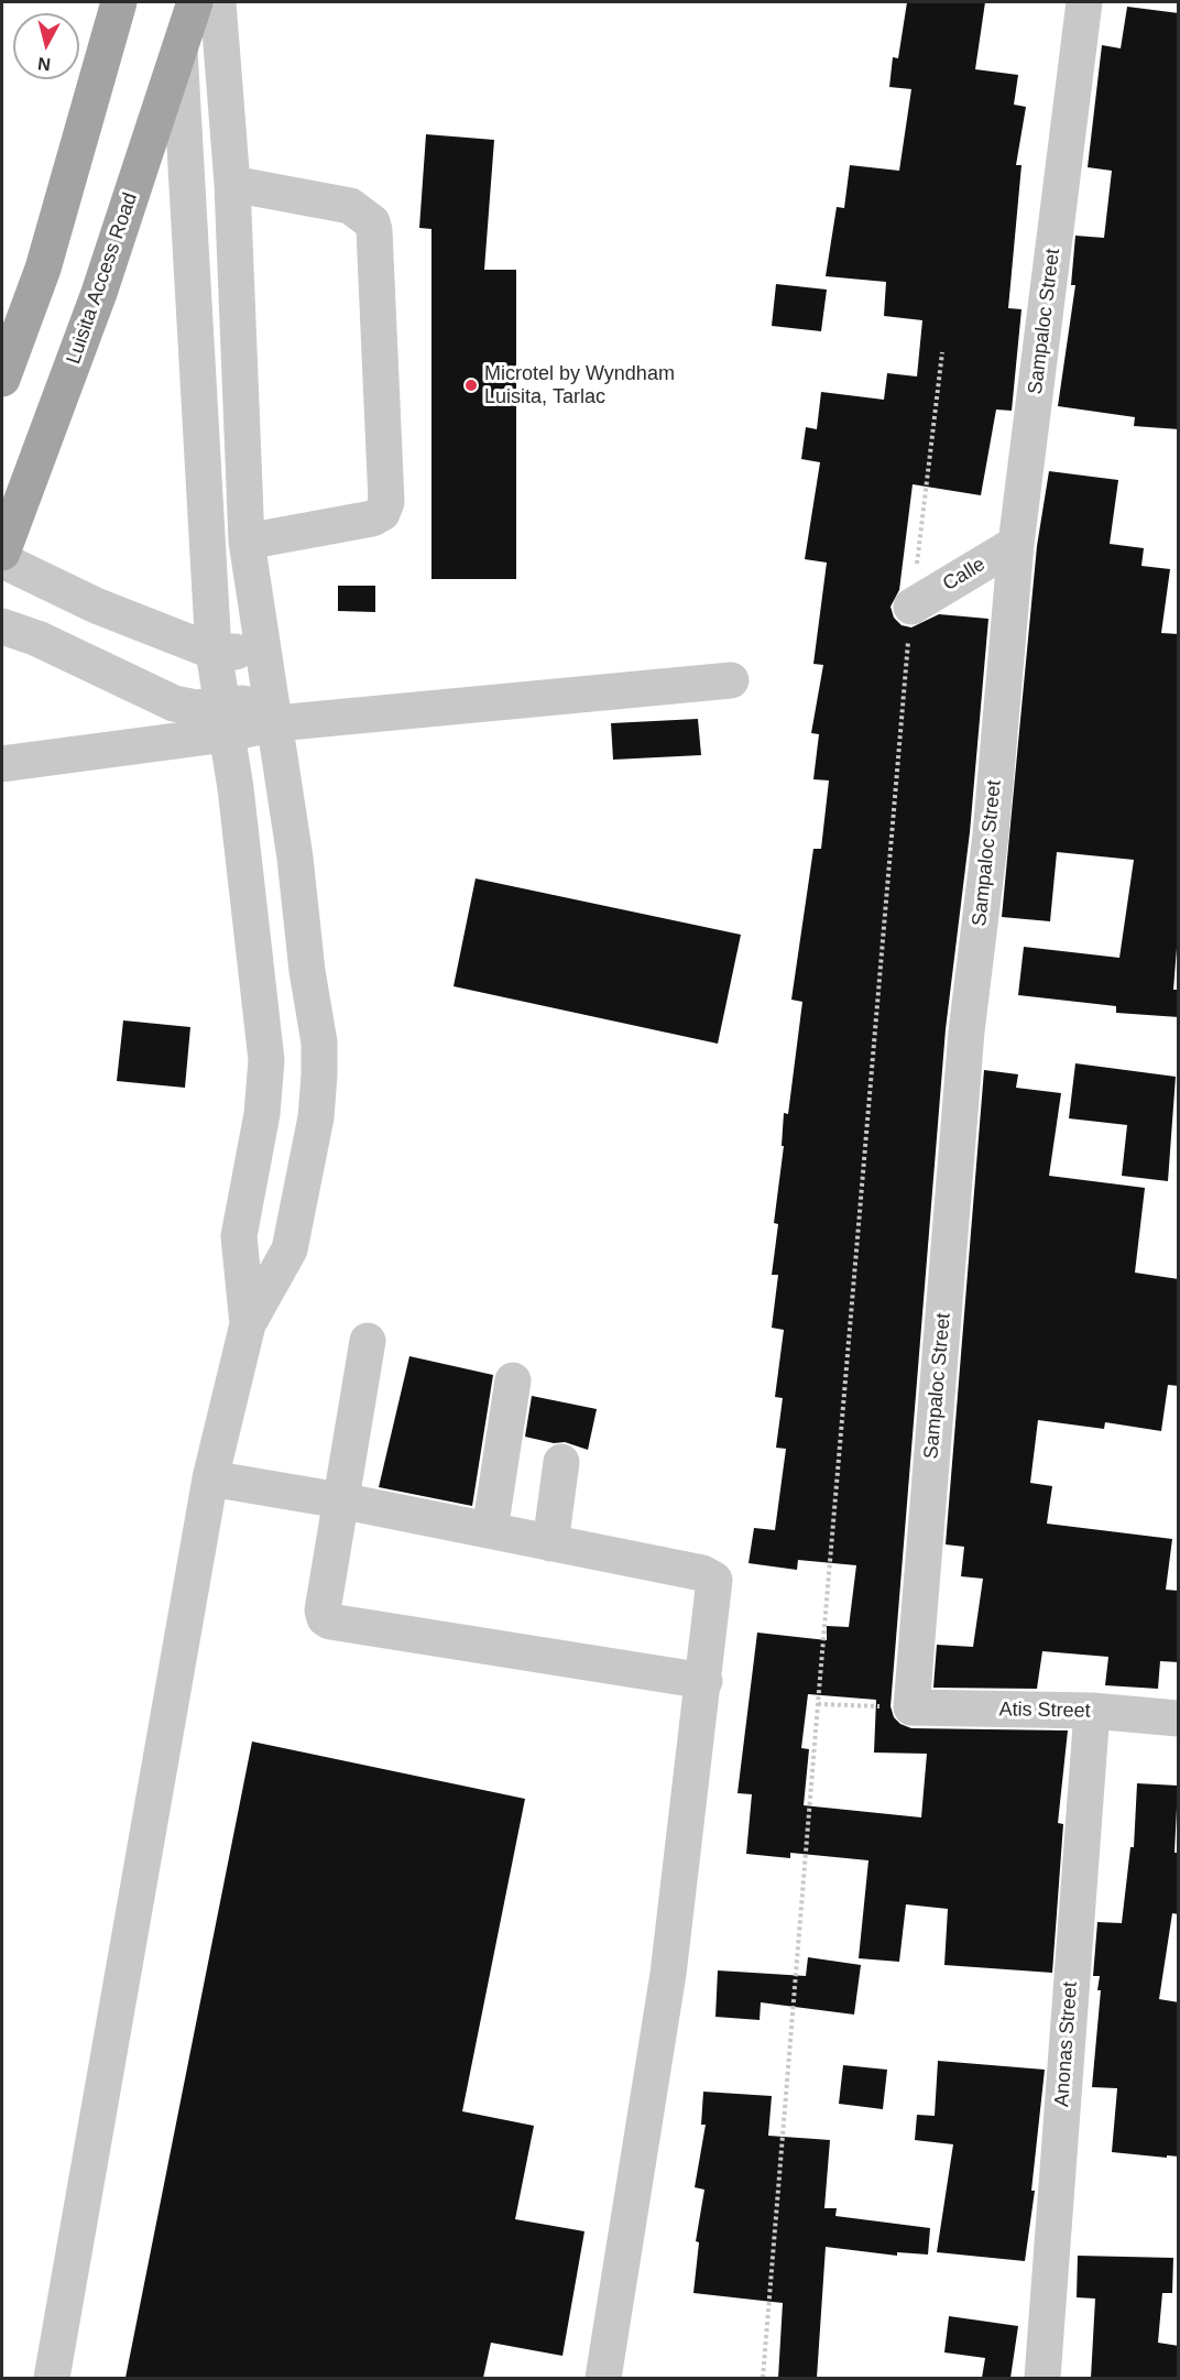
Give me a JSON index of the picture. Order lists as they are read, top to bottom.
{
  "streets": {
    "main road": ["Luisita Access Road"],
    "street": [
      "Sampaloc Street",
      "Calle",
      "Atis Street",
      "Anonas Street"
    ]
  },
  "crossings": [
    ["Sampaloc Street", "Calle"],
    ["Sampaloc Street", "Atis Street"],
    ["Atis Street", "Anonas Street"]
  ],
  "places": ["Microtel by Wyndham Luisita, Tarlac"],
  "north": "bottom"
}
